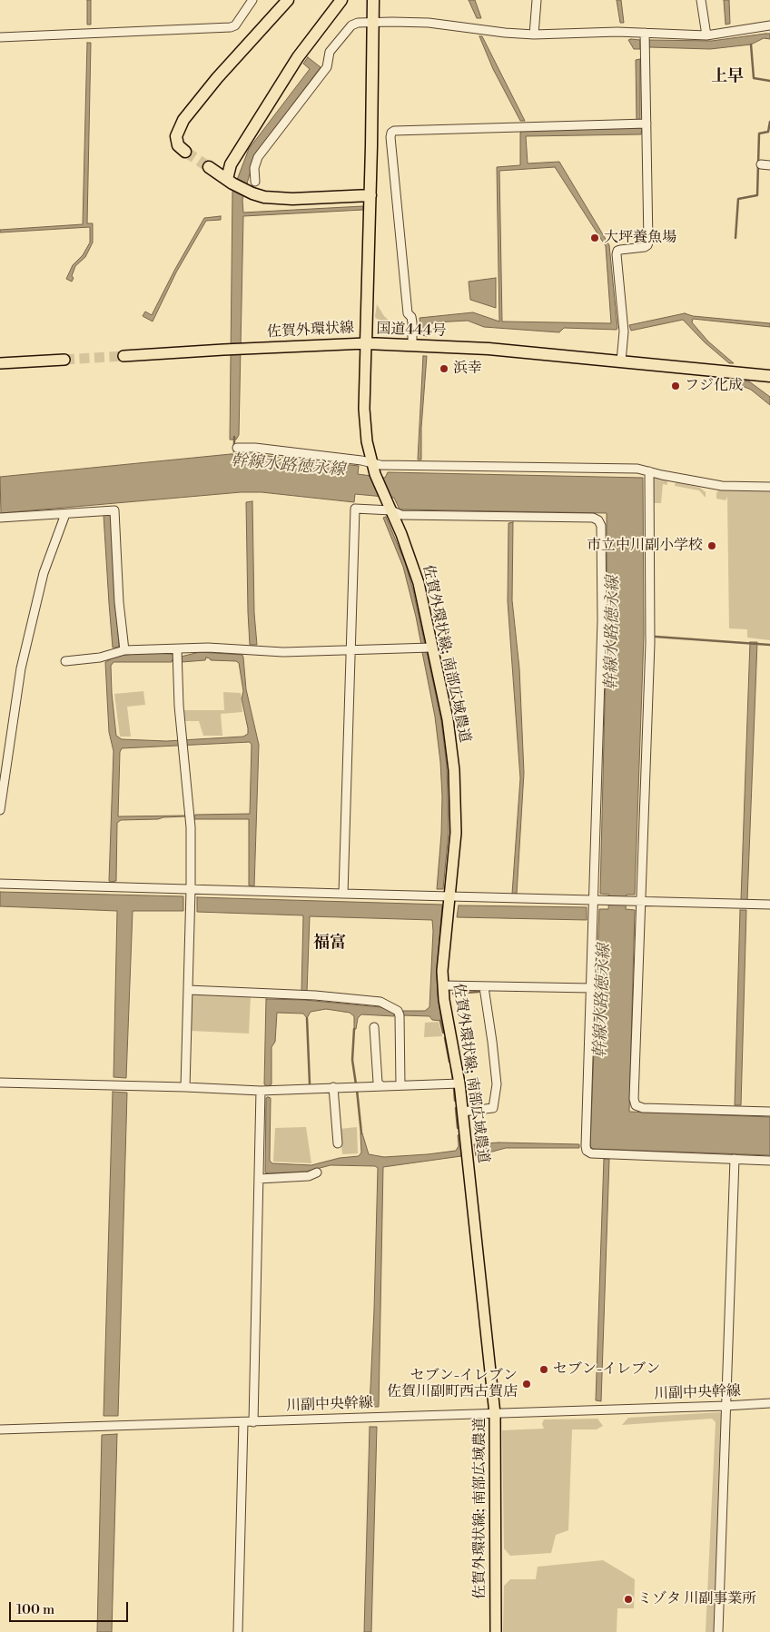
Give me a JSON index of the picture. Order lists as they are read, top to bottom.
{
  "streets": {
    "highway": ["国道444号"],
    "main road": ["佐賀外環状線", "佐賀外環状線; 南部広域農道"],
    "street": ["川副中央幹線"]
  },
  "crossings": [
    ["佐賀外環状線", "国道444号"],
    ["佐賀外環状線", "佐賀外環状線; 南部広域農道"],
    ["佐賀外環状線; 南部広域農道", "川副中央幹線"]
  ],
  "districts": ["上早", "福富"],
  "water": ["幹線水路徳永線"],
  "places": [
    "大坪養魚場",
    "浜幸",
    "フジ化成",
    "市立中川副小学校",
    "セブン-イレブン",
    "セブン-イレブン 佐賀川副町西古賀店",
    "ミゾタ 川副事業所"
  ],
  "scale_bar": "100 m"
}
